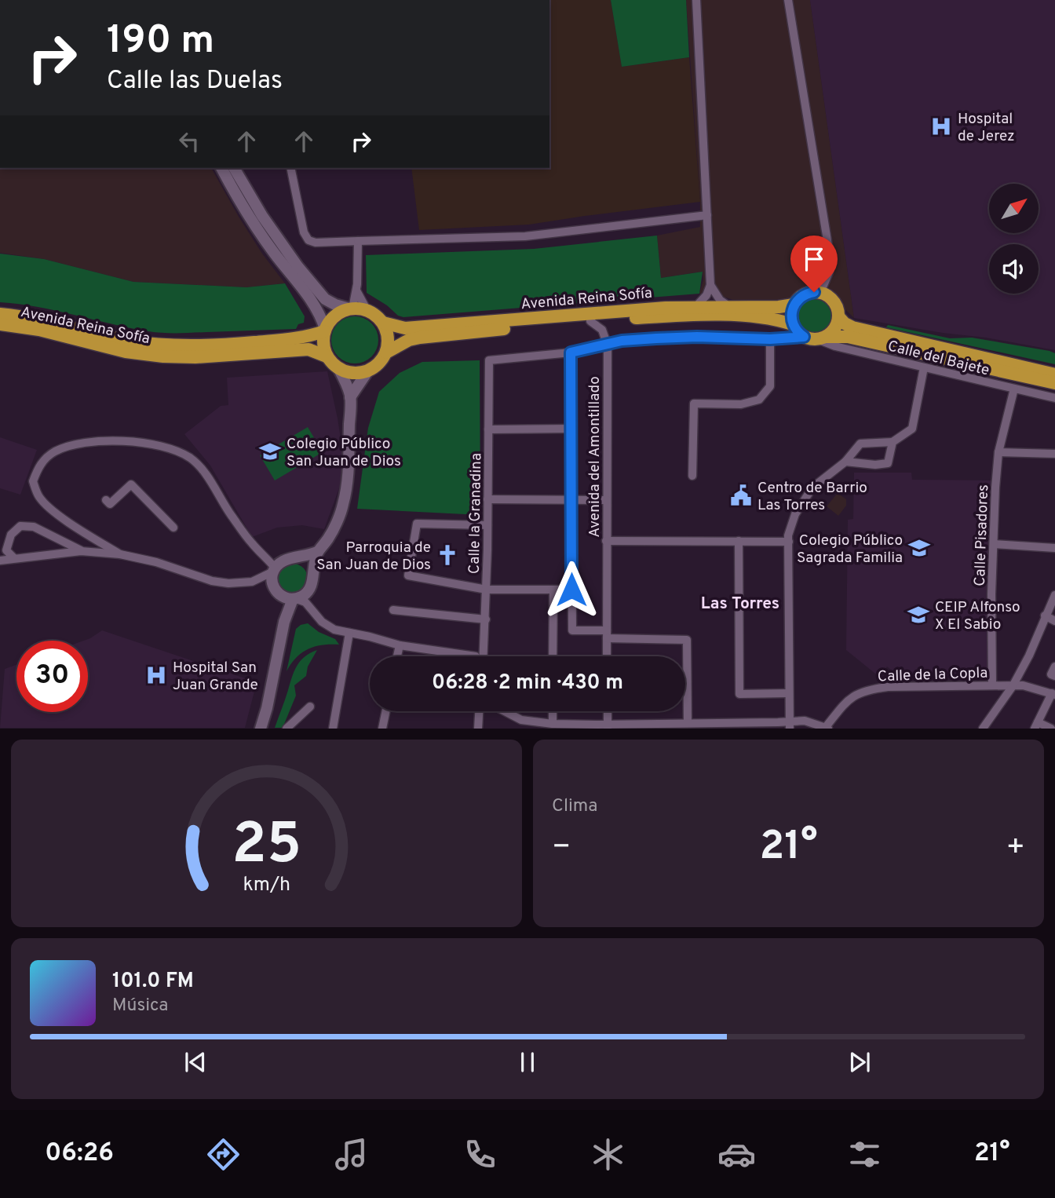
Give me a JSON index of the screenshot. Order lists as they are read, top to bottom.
{
  "streets": {
    "main road": ["Avenida Reina Sofía"],
    "street": [
      "Calle del Bajete",
      "Avenida del Amontillado",
      "Calle la Granadina",
      "Calle Pisadores",
      "Calle de la Copla"
    ]
  },
  "crossings": [
    ["Avenida Reina Sofía", "Calle del Bajete"],
    ["Calle del Bajete", "Calle Pisadores"],
    ["Calle Pisadores", "Calle de la Copla"]
  ],
  "districts": ["Las Torres"],
  "places": {
    "hospital": ["Hospital de Jerez", "Hospital San Juan Grande"],
    "school or university": ["Colegio Público San Juan de Dios", "Colegio Público Sagrada Familia", "CEIP Alfonso X El Sabio"],
    "public building": ["Centro de Barrio Las Torres"],
    "church": ["Parroquia de San Juan de Dios"]
  },
  "north": "top right",
  "page": {
    "turn": ["190 m", "Calle las Duelas"],
    "limit": "30",
    "trip": "06:28 · 2 min · 430 m",
    "tile": "Clima",
    "heat": ["−", "21°", "+"],
    "song": ["101.0 FM", "Música"],
    "tabs": ["06:26", "21°"],
    "gauge": ["25", "km/h"]
  }
}
